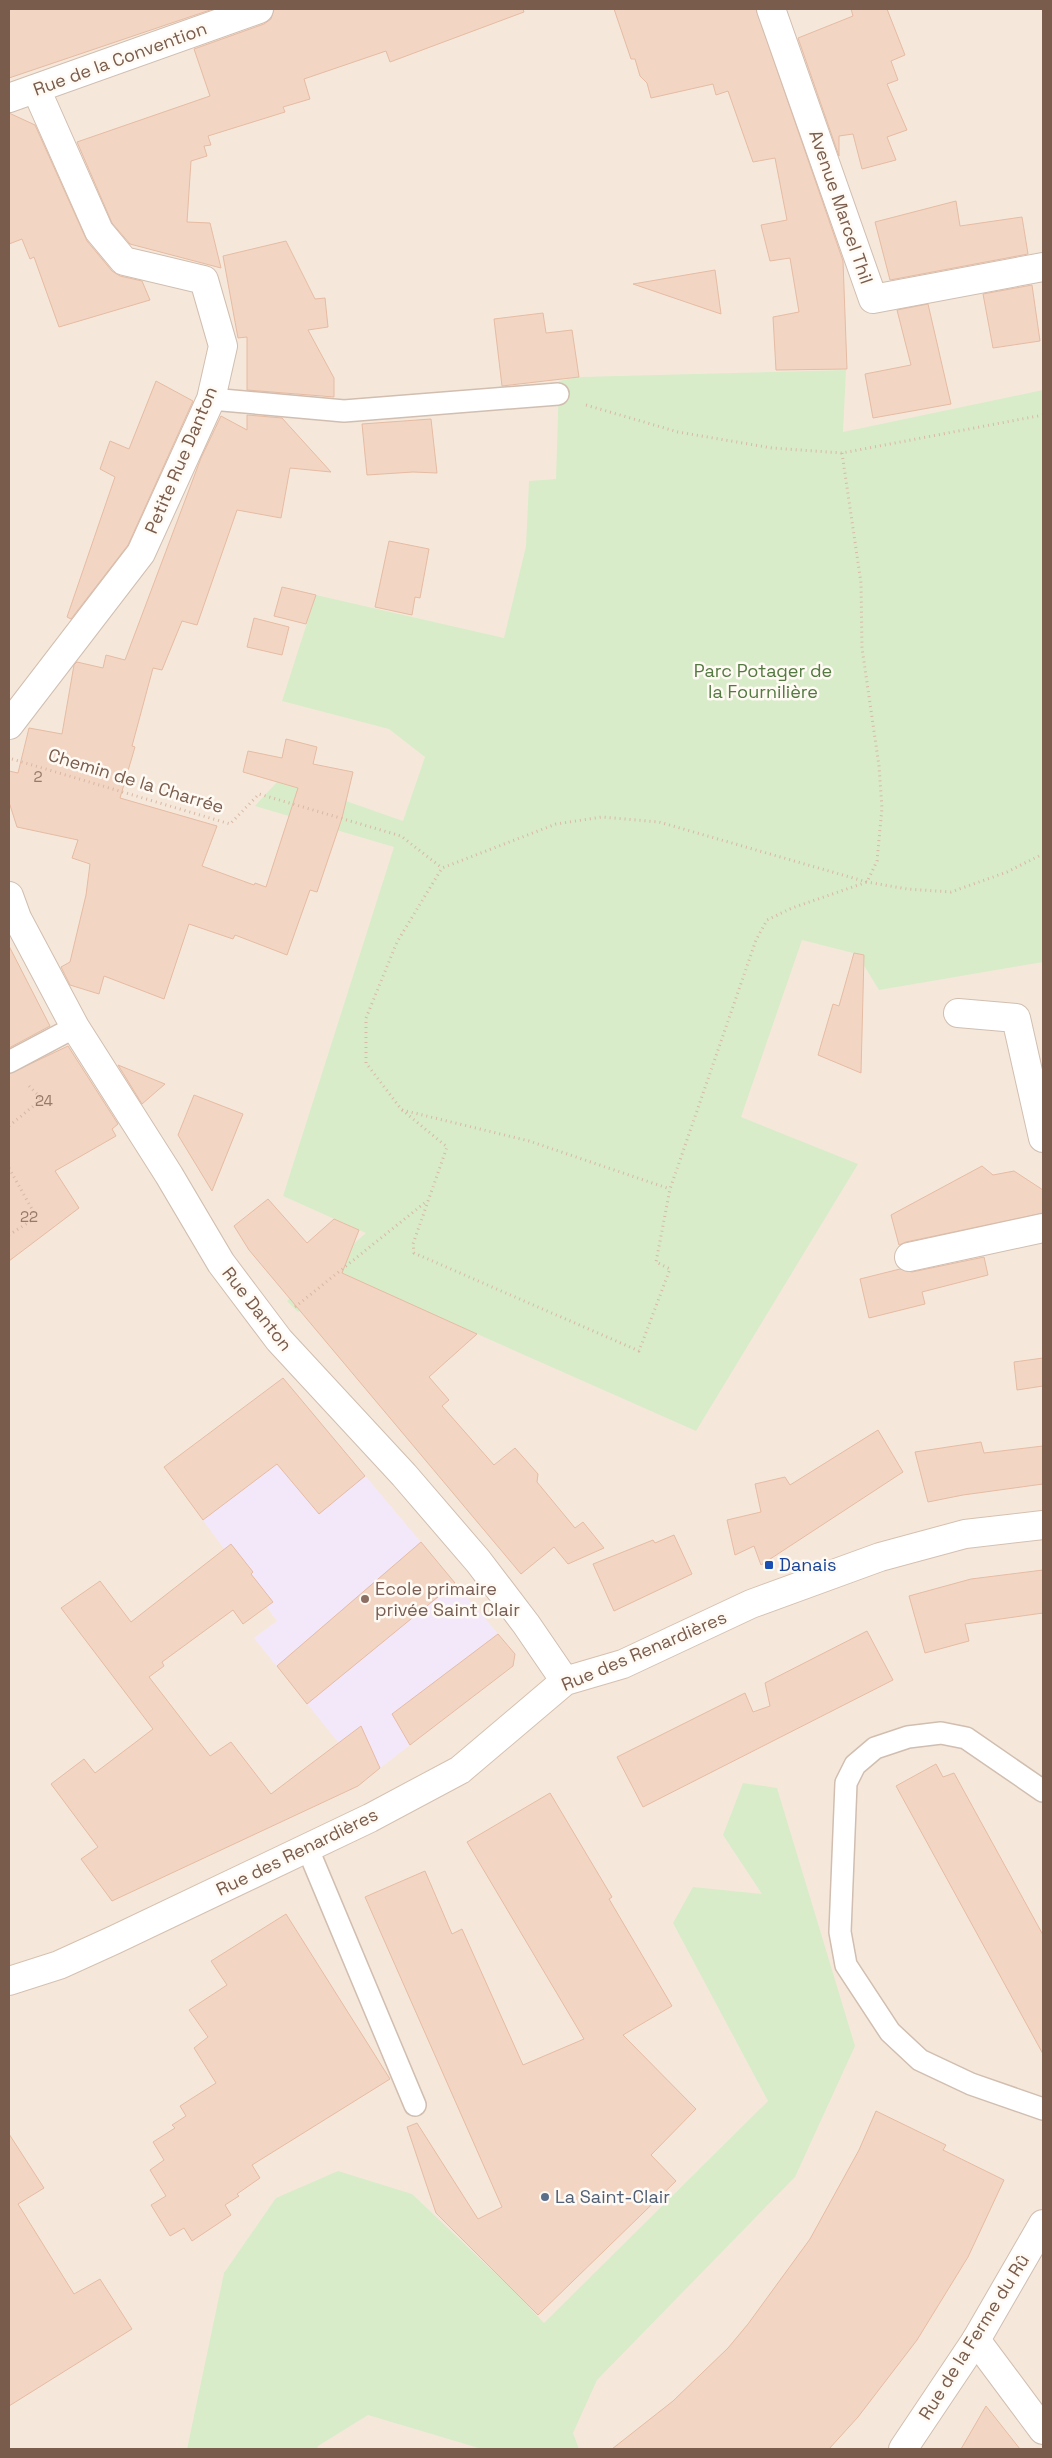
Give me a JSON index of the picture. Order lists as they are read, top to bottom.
{
  "streets": {
    "street": [
      "Rue de la Convention",
      "Avenue Marcel Thil",
      "Petite Rue Danton",
      "Rue Danton",
      "Rue des Renardières",
      "Rue de la Ferme du Rû"
    ],
    "path": ["Chemin de la Charrée"]
  },
  "crossings": [
    ["Rue de la Convention", "Petite Rue Danton"],
    ["Rue Danton", "Rue des Renardières"]
  ],
  "parks": ["Parc Potager de la Fournilière"],
  "places": {
    "transit": ["Danais"],
    "other": ["Ecole primaire privée Saint Clair", "La Saint-Clair"]
  },
  "house_numbers": ["2", "24", "22"]
}
